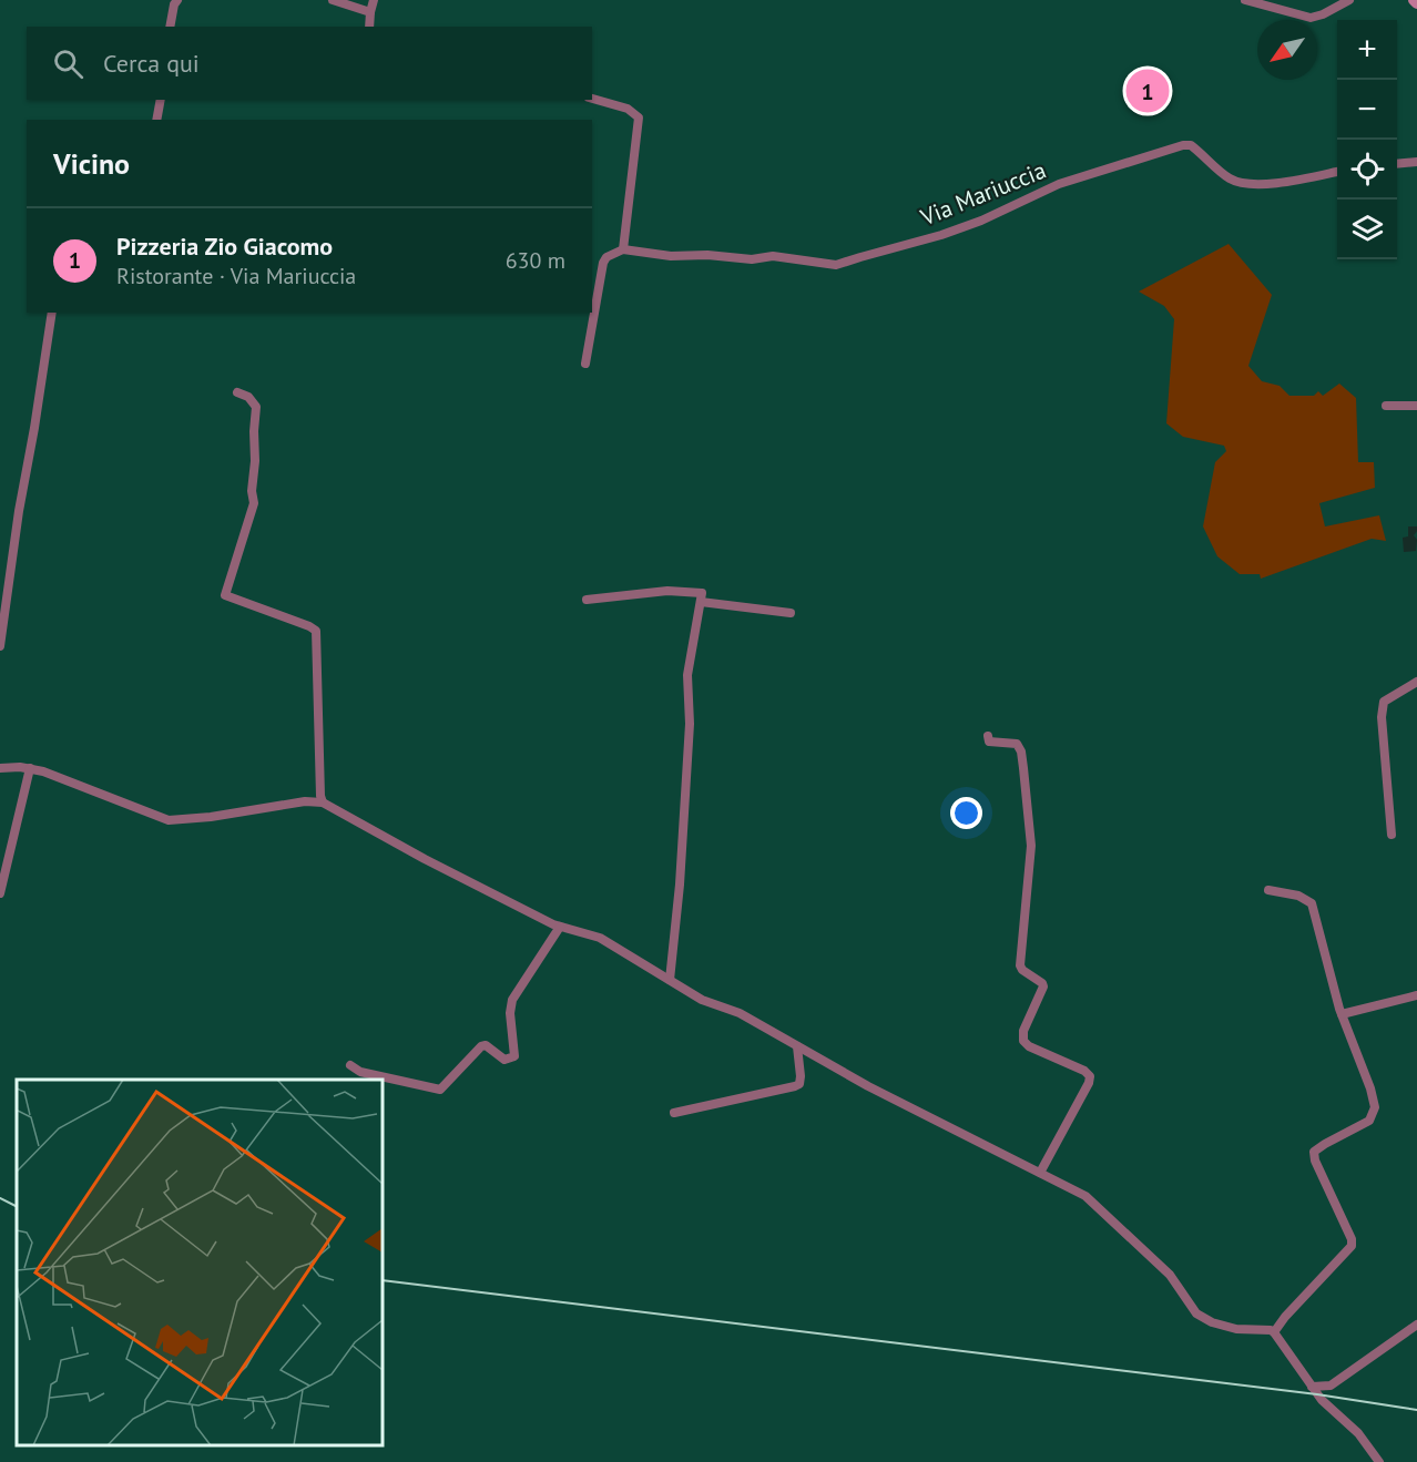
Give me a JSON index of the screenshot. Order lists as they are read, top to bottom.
{
  "streets": {
    "street": ["Via Mariuccia"]
  },
  "north": "bottom left",
  "page": {
    "map_buttons": ["+", "−"],
    "search": "Cerca qui",
    "pins": "1",
    "heading": "Vicino",
    "list": [
      {
        "mark": "1",
        "name": "Pizzeria Zio Giacomo",
        "note": "Ristorante · Via Mariuccia",
        "value": "630 m"
      }
    ]
  }
}
